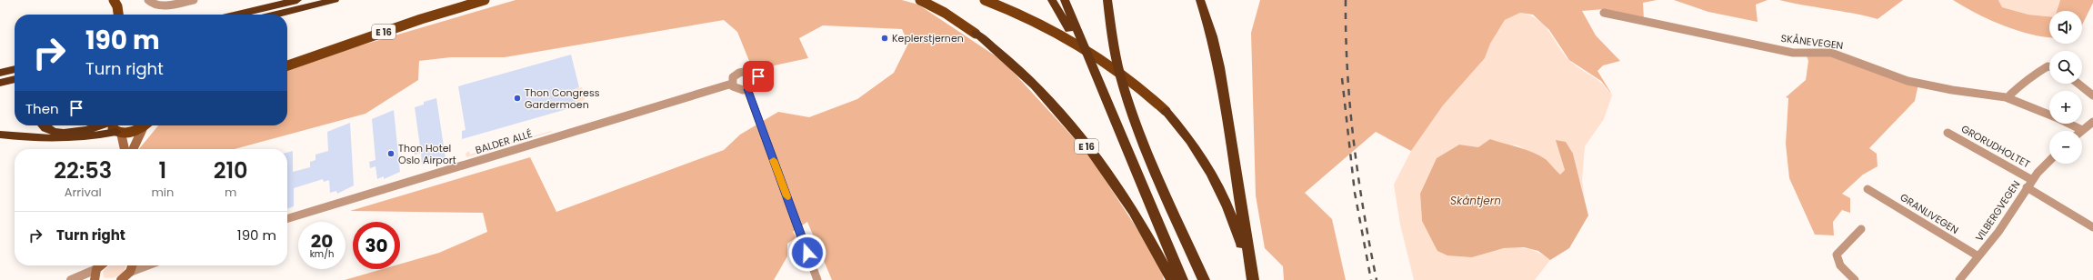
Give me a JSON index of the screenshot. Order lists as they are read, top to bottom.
{
  "streets": {
    "highway": ["E 16"],
    "street": [
      "SKÅNEVEGEN",
      "BALDER ALLÉ",
      "GRORUDHOLTET",
      "VILBERGVEGEN",
      "GRANLIVEGEN"
    ]
  },
  "crossings": [
    ["GRORUDHOLTET", "VILBERGVEGEN"],
    ["VILBERGVEGEN", "GRANLIVEGEN"]
  ],
  "water": ["Skåntjern"],
  "places": ["Keplerstjernen", "Thon Congress Gardermoen", "Thon Hotel Oslo Airport"],
  "page": {
    "map_buttons": ["+", "−"],
    "turn": ["190 m", "Turn right"],
    "then": "Then",
    "eta": [
      "22:53",
      "Arrival",
      "1",
      "min",
      "210",
      "m"
    ],
    "list": [
      {
        "name": "Turn right",
        "value": "190 m"
      }
    ],
    "speed": "20 km/h",
    "limit": "30"
  }
}
